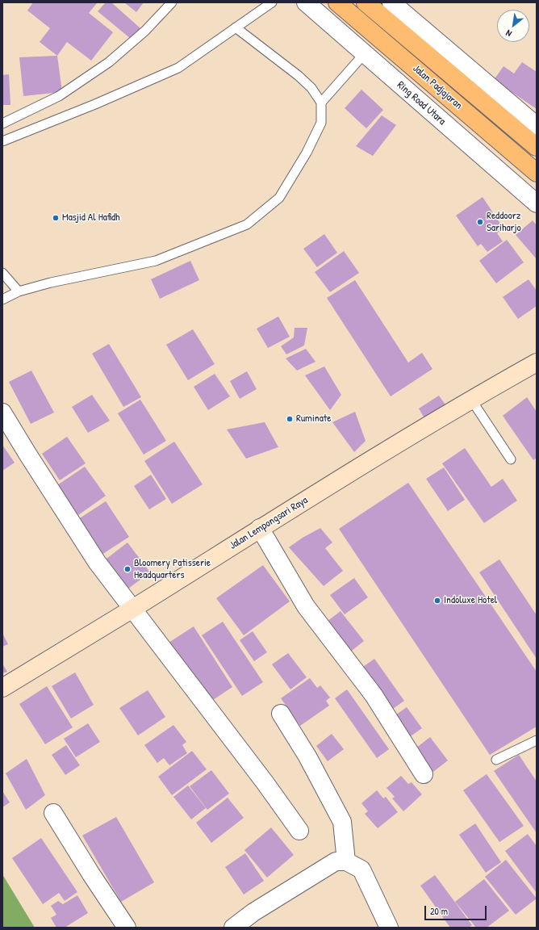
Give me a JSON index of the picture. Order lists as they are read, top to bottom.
{
  "streets": {
    "highway": ["Jalan Padjajaran"],
    "main road": ["Jalan Lempongsari Raya"],
    "street": ["Ring Road Utara"]
  },
  "places": [
    "Masjid Al Hafidh",
    "Reddoorz Sariharjo",
    "Ruminate",
    "Bloomery Patisserie Headquarters",
    "Indoluxe Hotel"
  ],
  "scale_bar": "20 m",
  "north": "bottom left"
}
